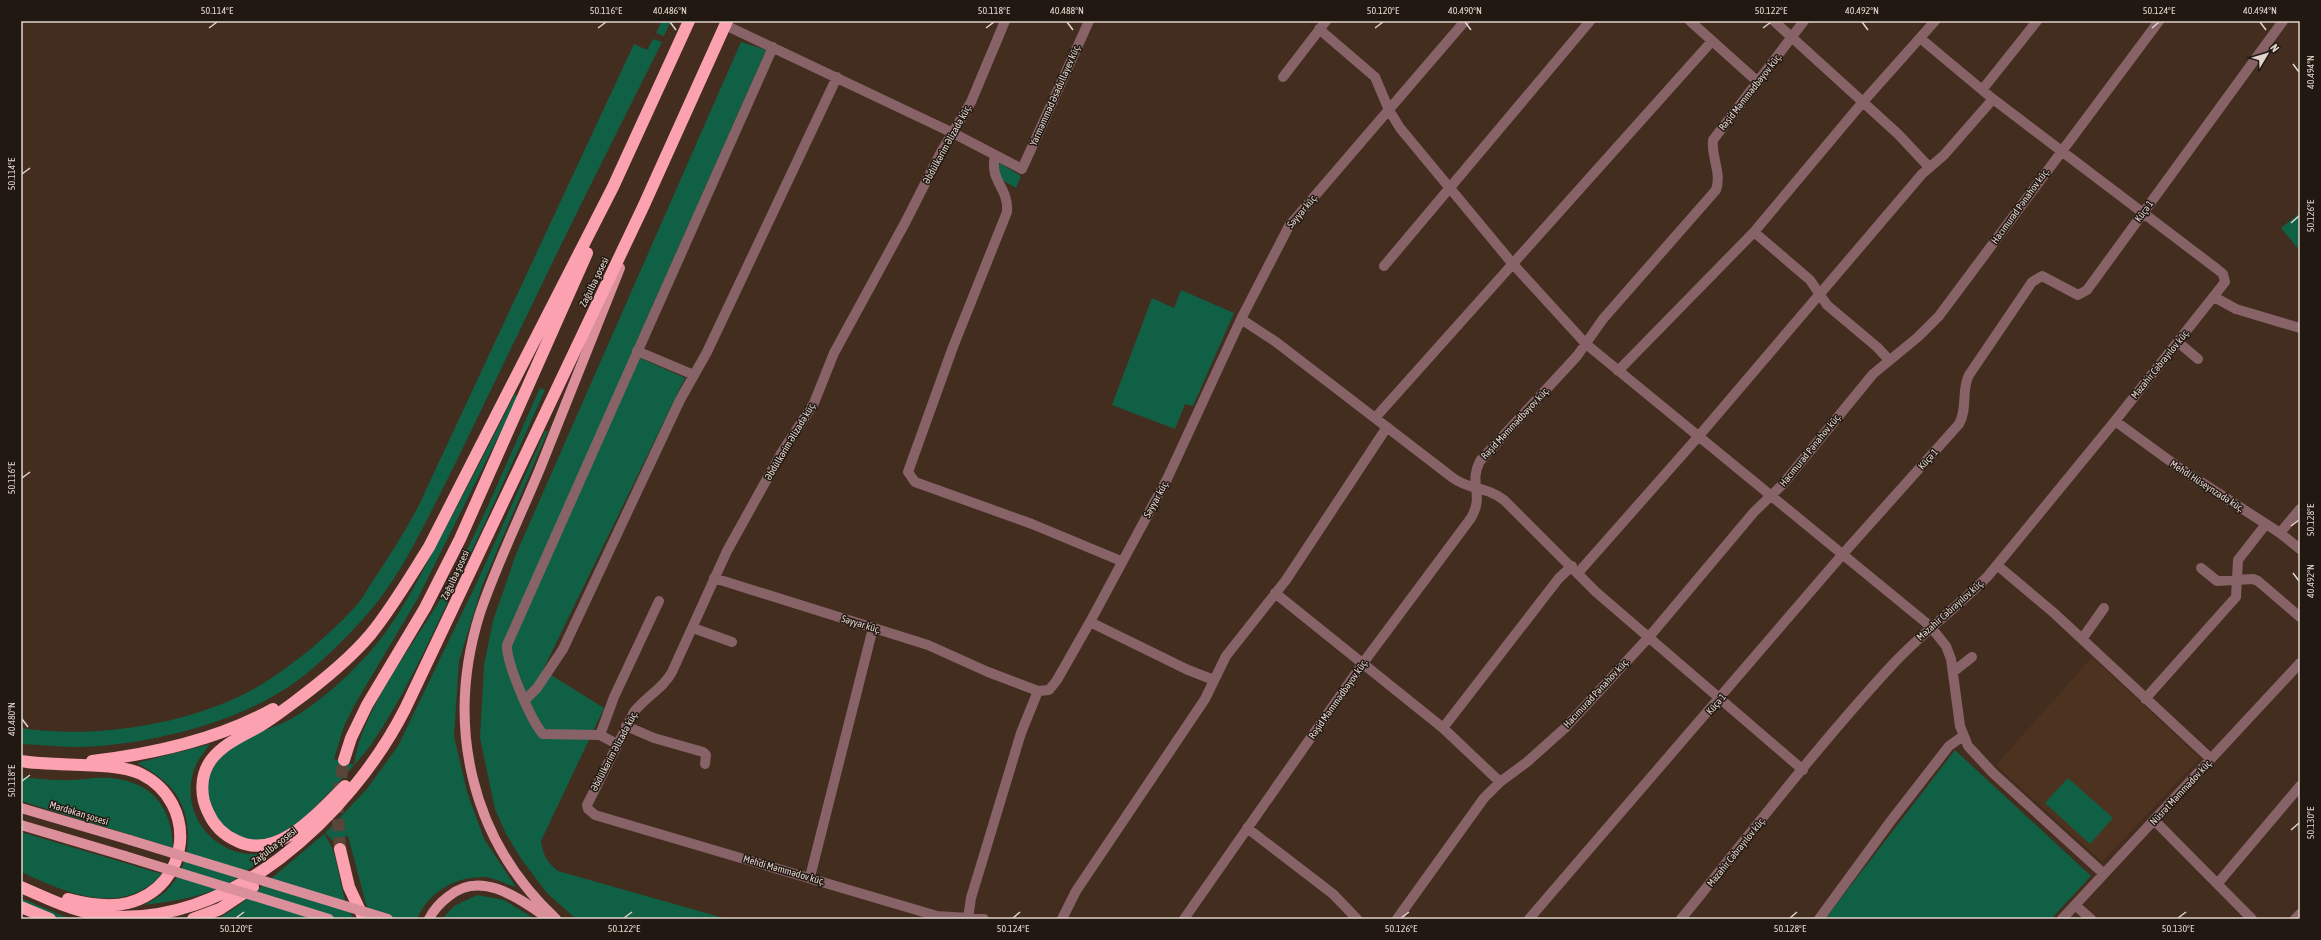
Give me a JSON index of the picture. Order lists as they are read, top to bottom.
{
  "streets": {
    "highway": ["Zağulba şosesi"],
    "main road": ["Mərdəkan şosesi"],
    "street": [
      "Rəşid Məmmədbəyov küç.",
      "Yarməmməd Əsədullayev küç.",
      "Əbdülkərim Əlizadə küç.",
      "Hacımurad Pənahov küç.",
      "Səyyar küç.",
      "Küçə 1",
      "Məzahir Cəbrayılov küç.",
      "Mehdi Hüseynzadə küç.",
      "Nüsrət Məmmədov küç.",
      "Mehdi Məmmədov küç."
    ]
  },
  "crossings": [
    ["Əbdülkərim Əlizadə küç.", "Səyyar küç."],
    ["Əbdülkərim Əlizadə küç.", "Mehdi Məmmədov küç."],
    ["Küçə 1", "Məzahir Cəbrayılov küç."],
    ["Məzahir Cəbrayılov küç.", "Mehdi Hüseynzadə küç."]
  ],
  "north": "top right",
  "coordinates": [
    "50.114°E",
    "50.116°E",
    "40.486°N",
    "50.118°E",
    "40.488°N",
    "50.120°E",
    "40.490°N",
    "50.122°E",
    "40.492°N",
    "50.124°E",
    "40.494°N",
    "50.126°E",
    "50.128°E",
    "40.480°N",
    "50.130°E"
  ]
}
